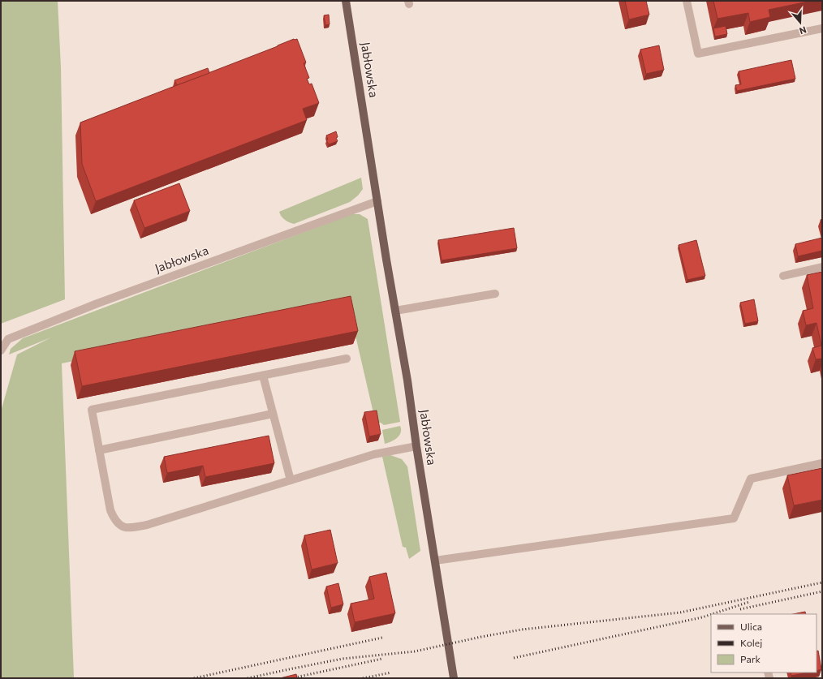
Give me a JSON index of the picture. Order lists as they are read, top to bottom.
{
  "streets": {
    "main road": ["Jabłowska"]
  },
  "legend": ["Ulica", "Kolej", "Park"],
  "north": "bottom"
}
